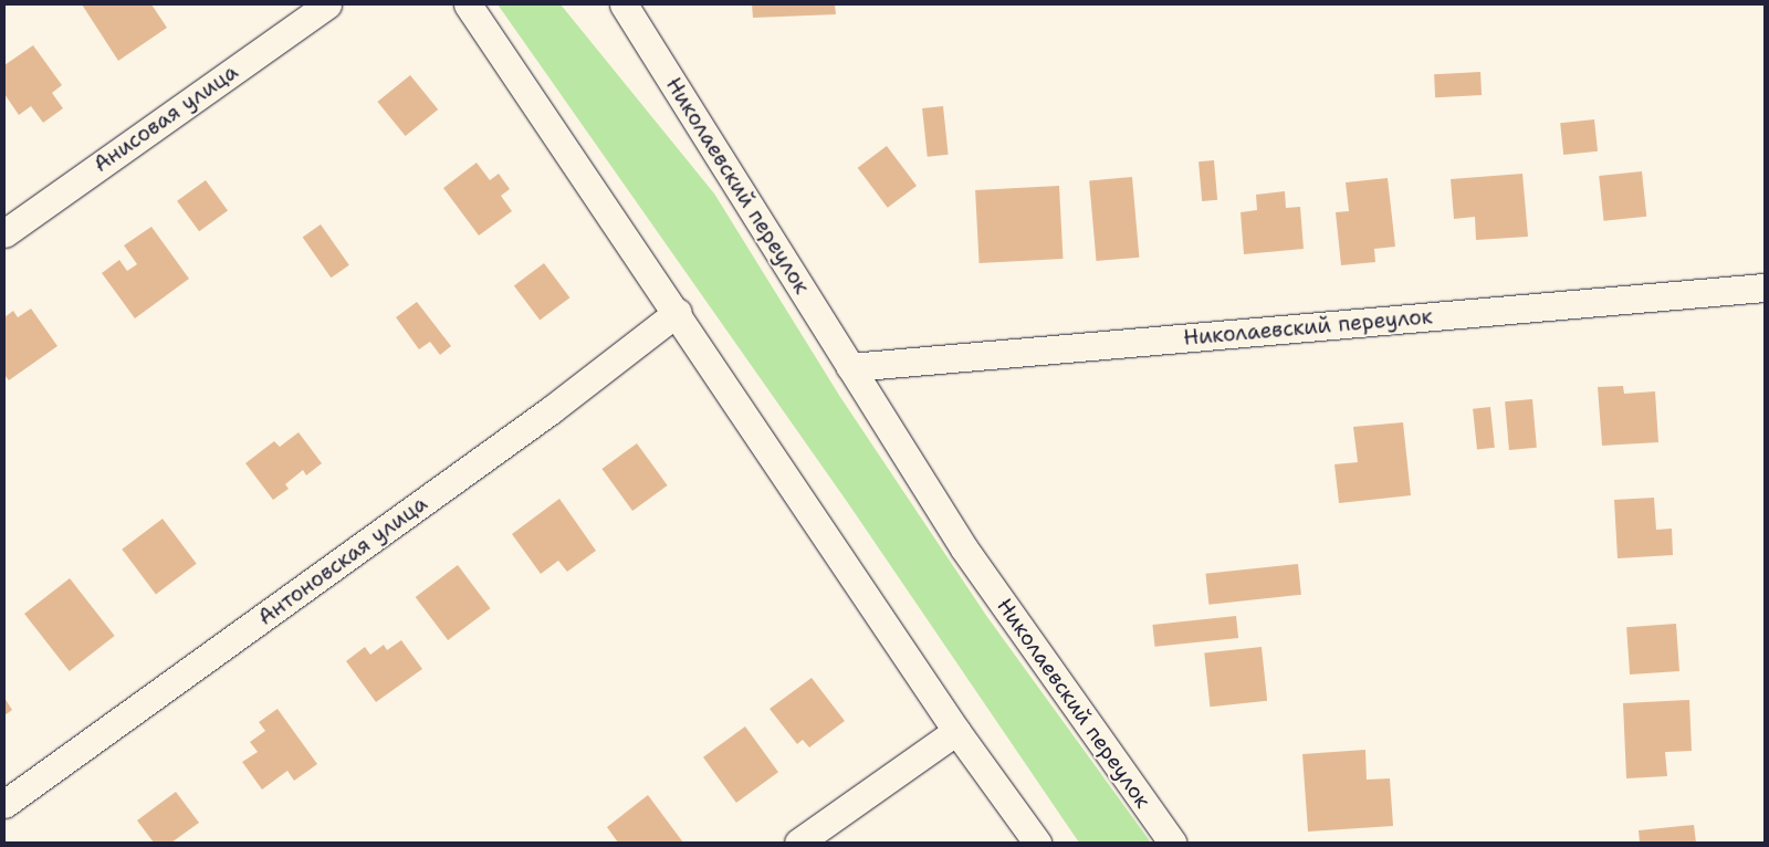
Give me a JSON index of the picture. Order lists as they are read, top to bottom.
{
  "streets": {
    "street": ["Анисовая улица", "Николаевский переулок", "Антоновская улица"]
  }
}
